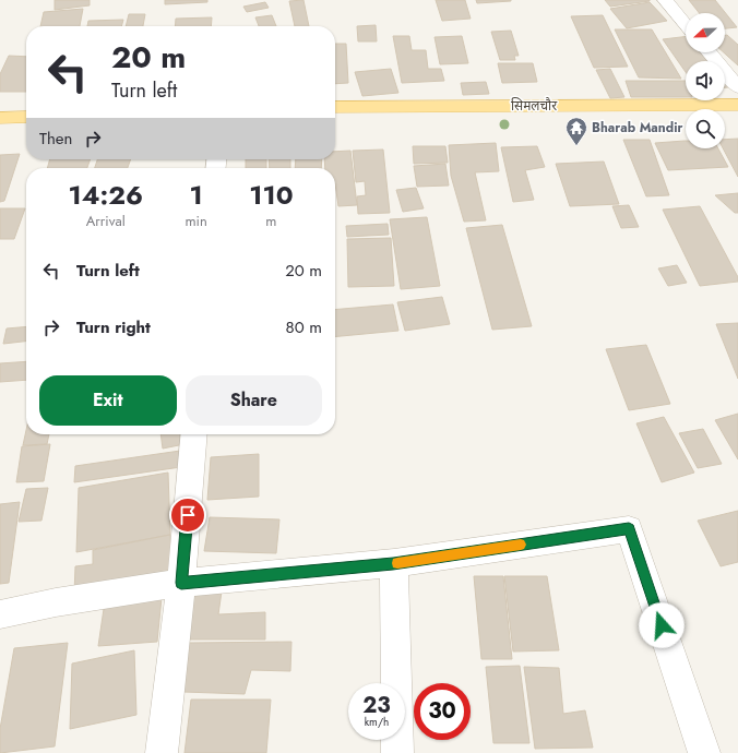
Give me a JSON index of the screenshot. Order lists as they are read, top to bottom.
{
  "streets": {
    "main road": ["सिमलचौर"]
  },
  "places": {
    "temple": ["Bharab Mandir"]
  },
  "north": "left",
  "page": {
    "turn": ["20 m", "Turn left"],
    "then": "Then",
    "eta": [
      "14:26",
      "Arrival",
      "1",
      "min",
      "110",
      "m"
    ],
    "list": [
      {
        "name": "Turn left",
        "value": "20 m"
      },
      {
        "name": "Turn right",
        "value": "80 m"
      }
    ],
    "buttons": ["Exit", "Share"],
    "speed": "23 km/h",
    "limit": "30"
  }
}
